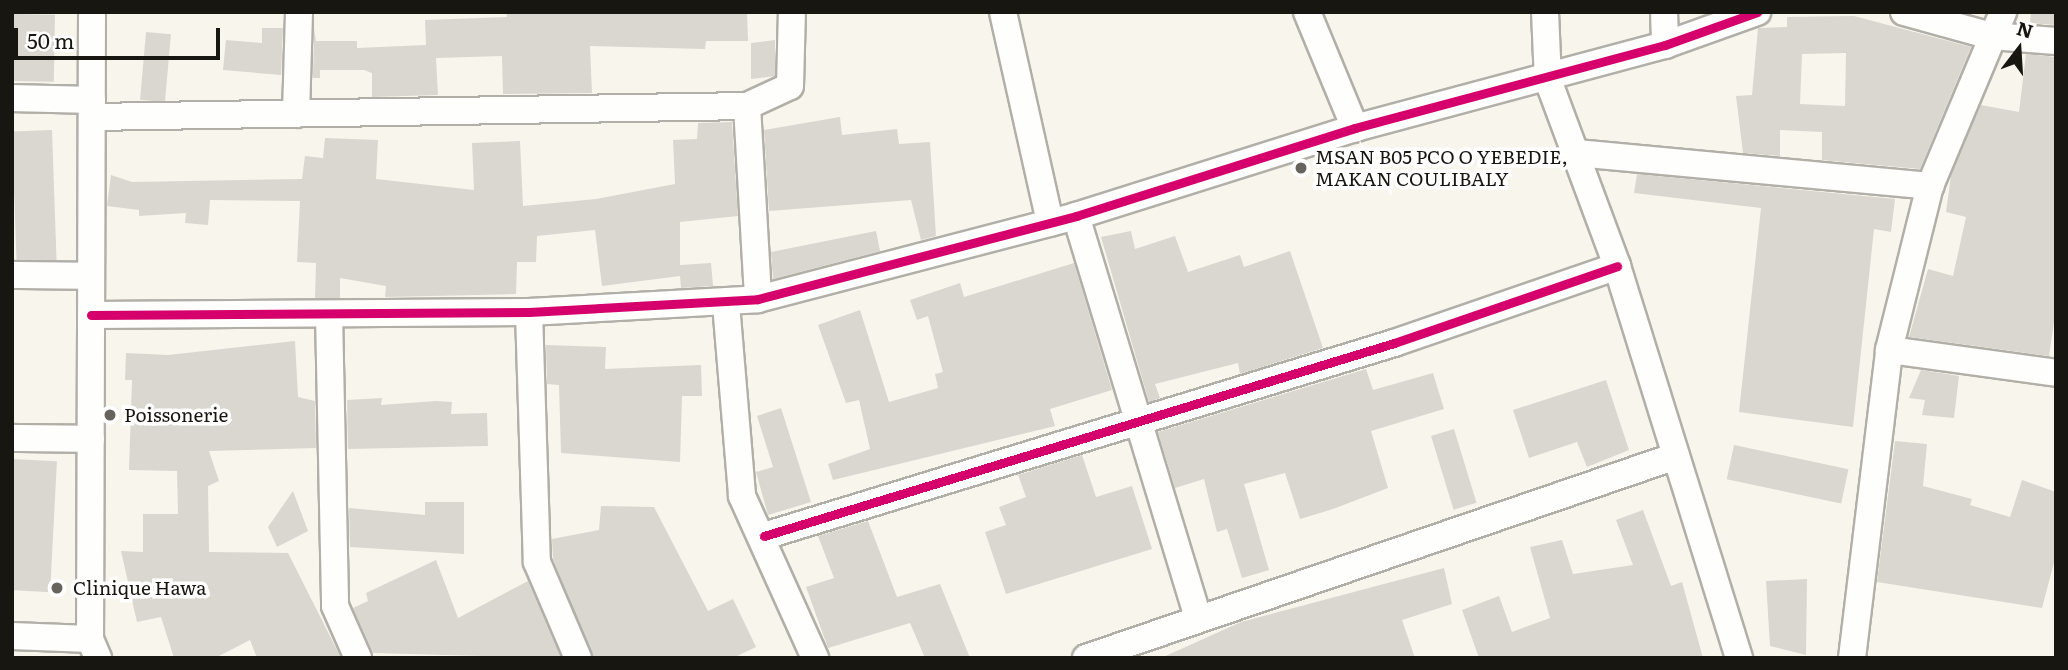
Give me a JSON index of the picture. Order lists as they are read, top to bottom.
{
  "places": ["MSAN B05 PCO O YEBEDIE, MAKAN COULIBALY", "Poissonerie", "Clinique Hawa"],
  "scale_bar": "50 m",
  "north": "top"
}
